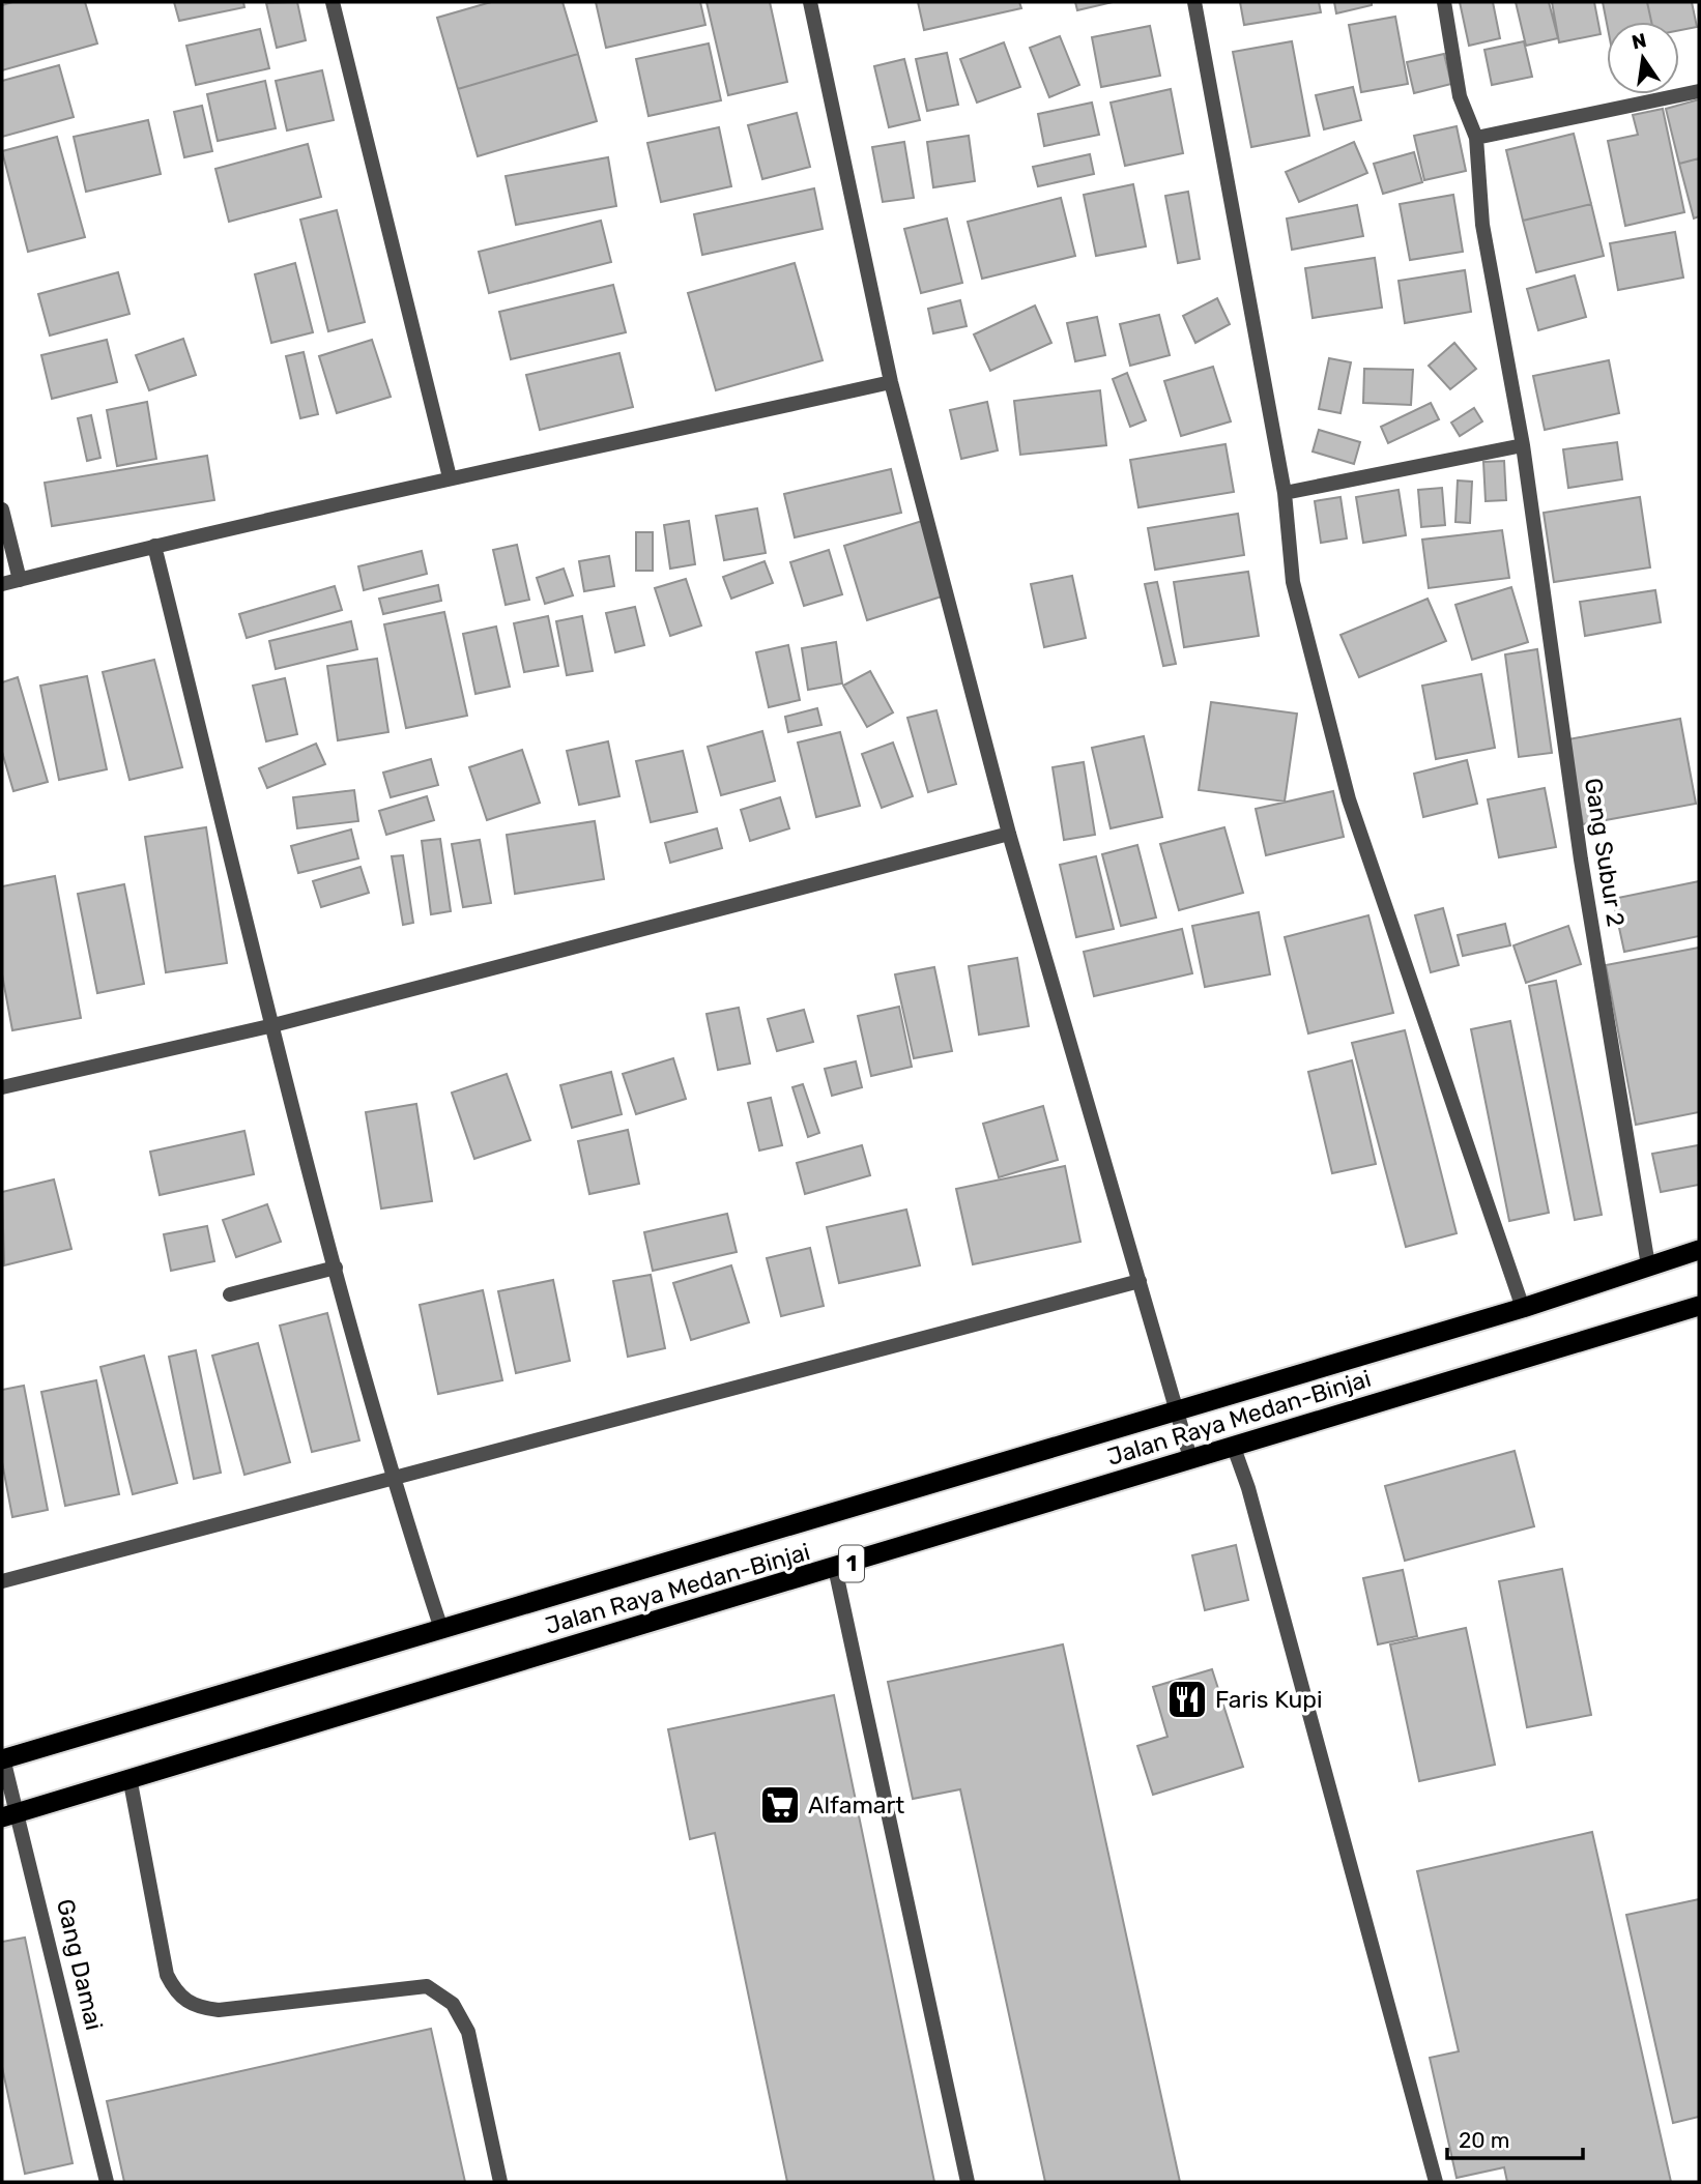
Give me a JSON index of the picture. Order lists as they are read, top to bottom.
{
  "streets": {
    "highway": ["Jalan Raya Medan-Binjai", "1"],
    "street": ["Gang Subur 2", "Gang Damai"]
  },
  "crossings": [
    ["Gang Subur 2", "Jalan Raya Medan-Binjai"],
    ["Jalan Raya Medan-Binjai", "Gang Damai"]
  ],
  "places": {
    "restaurant": ["Faris Kupi"],
    "supermarket": ["Alfamart"]
  },
  "scale_bar": "20 m",
  "north": "top"
}
